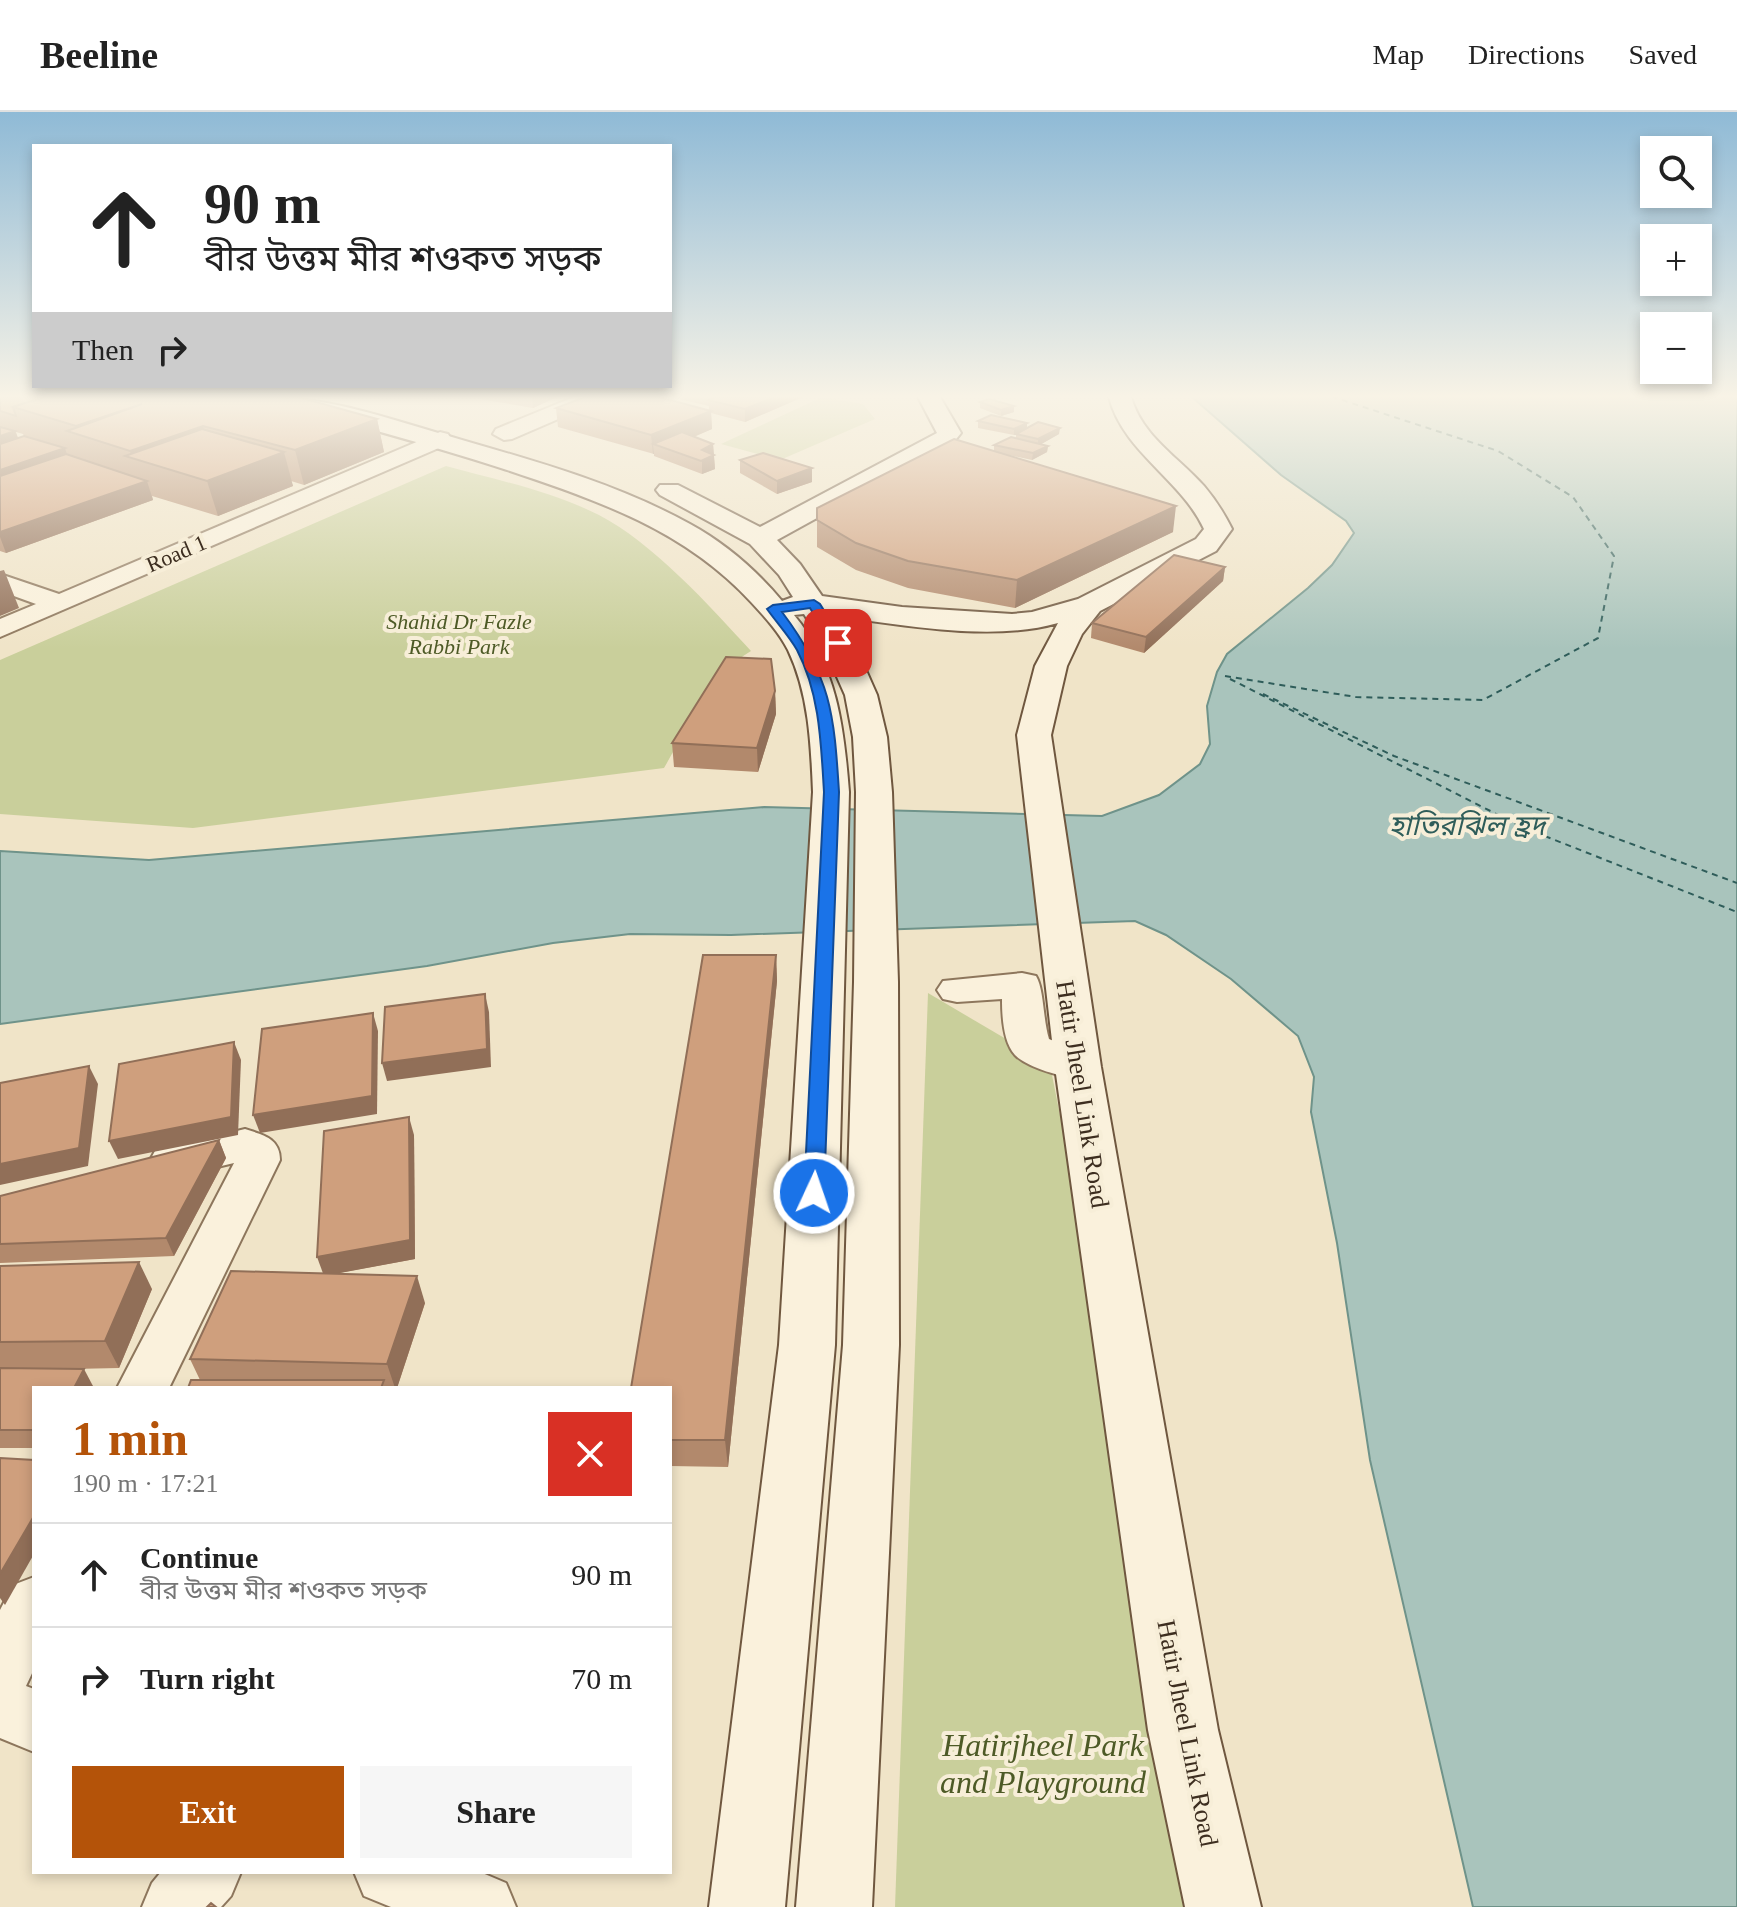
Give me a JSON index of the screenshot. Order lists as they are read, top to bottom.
{
  "streets": {
    "main road": ["Hatir Jheel Link Road"],
    "street": ["Road 1"]
  },
  "water": ["হাতিরঝিল হ্রদ"],
  "parks": ["Shahid Dr Fazle Rabbi Park", "Hatirjheel Park and Playground"],
  "page": {
    "header": "Beeline",
    "nav": ["Map", "Directions", "Saved"],
    "map_buttons": ["+", "−"],
    "turn": ["90 m", "বীর উত্তম মীর শওকত সড়ক"],
    "then": "Then",
    "heading": ["1 min", "190 m · 17:21"],
    "list": [
      {
        "name": "Continue",
        "note": "বীর উত্তম মীর শওকত সড়ক",
        "value": "90 m"
      },
      {
        "name": "Turn right",
        "value": "70 m"
      }
    ],
    "buttons": ["Exit", "Share"]
  }
}
